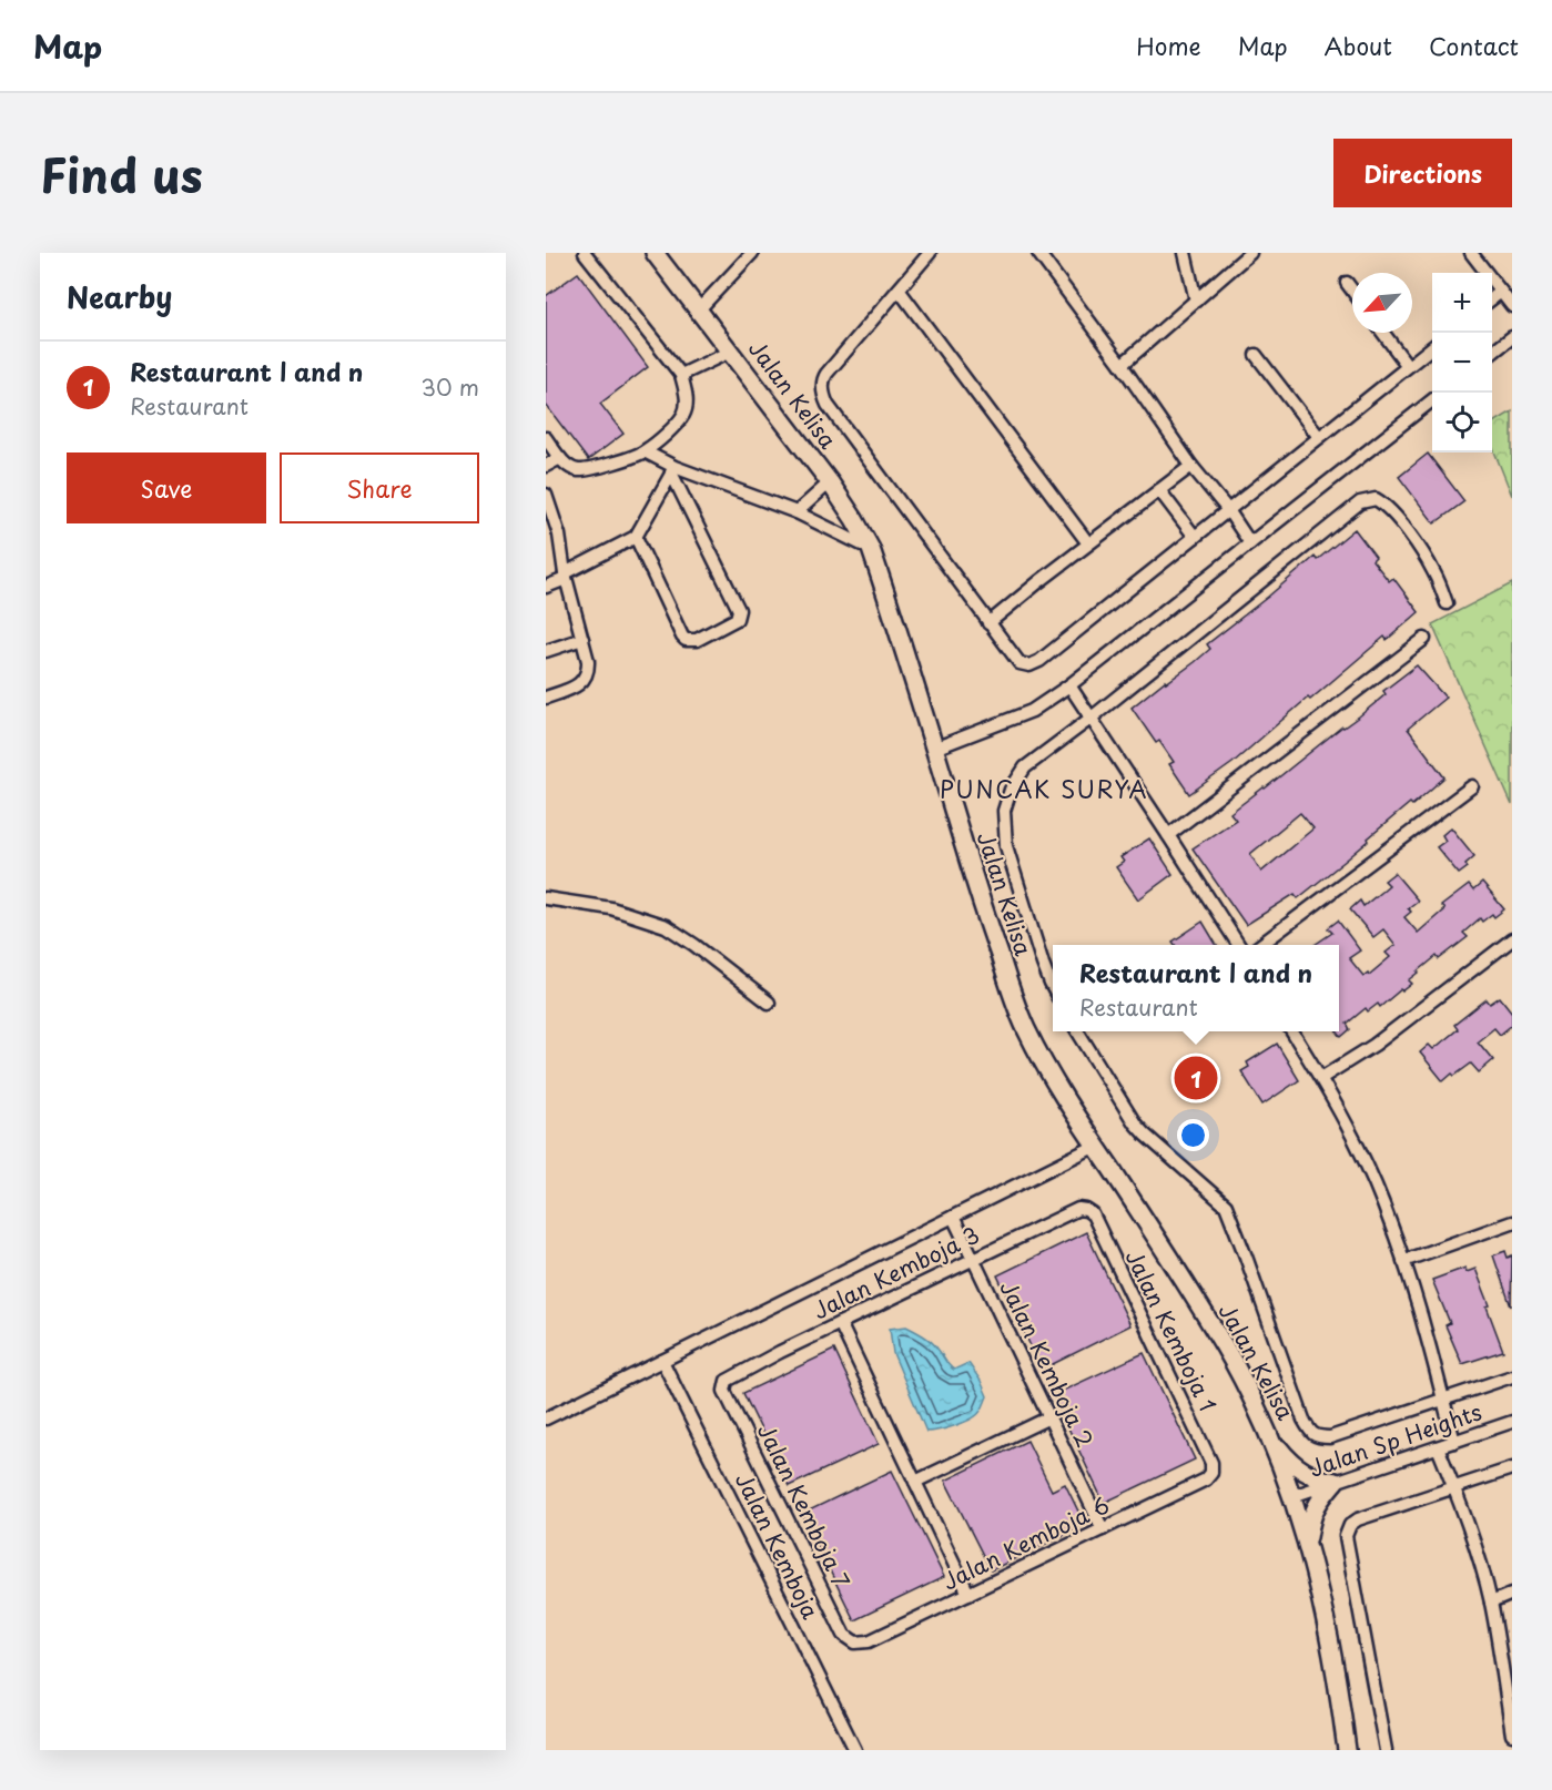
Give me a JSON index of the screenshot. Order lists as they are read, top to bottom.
{
  "streets": {
    "main road": ["Jalan Kelisa"],
    "street": [
      "Jalan Kemboja 3",
      "Jalan Kemboja 1",
      "Jalan Kemboja 2",
      "Jalan Sp Heights",
      "Jalan Kemboja 7",
      "Jalan Kemboja 6",
      "Jalan Kemboja"
    ]
  },
  "crossings": [
    ["Jalan Kelisa", "Jalan Sp Heights"],
    ["Jalan Kemboja 3", "Jalan Kemboja 1"],
    ["Jalan Kemboja 3", "Jalan Kemboja 2"],
    ["Jalan Kemboja 3", "Jalan Kemboja 7"],
    ["Jalan Kemboja 1", "Jalan Kemboja 6"],
    ["Jalan Kemboja 2", "Jalan Kemboja 6"],
    ["Jalan Kemboja 7", "Jalan Kemboja 6"]
  ],
  "districts": ["PUNCAK SURYA"],
  "north": "bottom left",
  "page": {
    "header": "Map",
    "nav": [
      "Home",
      "Map",
      "About",
      "Contact"
    ],
    "title": "Find us",
    "buttons": [
      "Directions",
      ["Save", "Share"]
    ],
    "heading": "Nearby",
    "map_buttons": ["+", "−"],
    "list": [
      {
        "mark": "1",
        "name": "Restaurant l and n",
        "note": "Restaurant",
        "value": "30 m"
      }
    ],
    "popup": ["Restaurant l and n", "Restaurant"],
    "pins": "1"
  }
}
